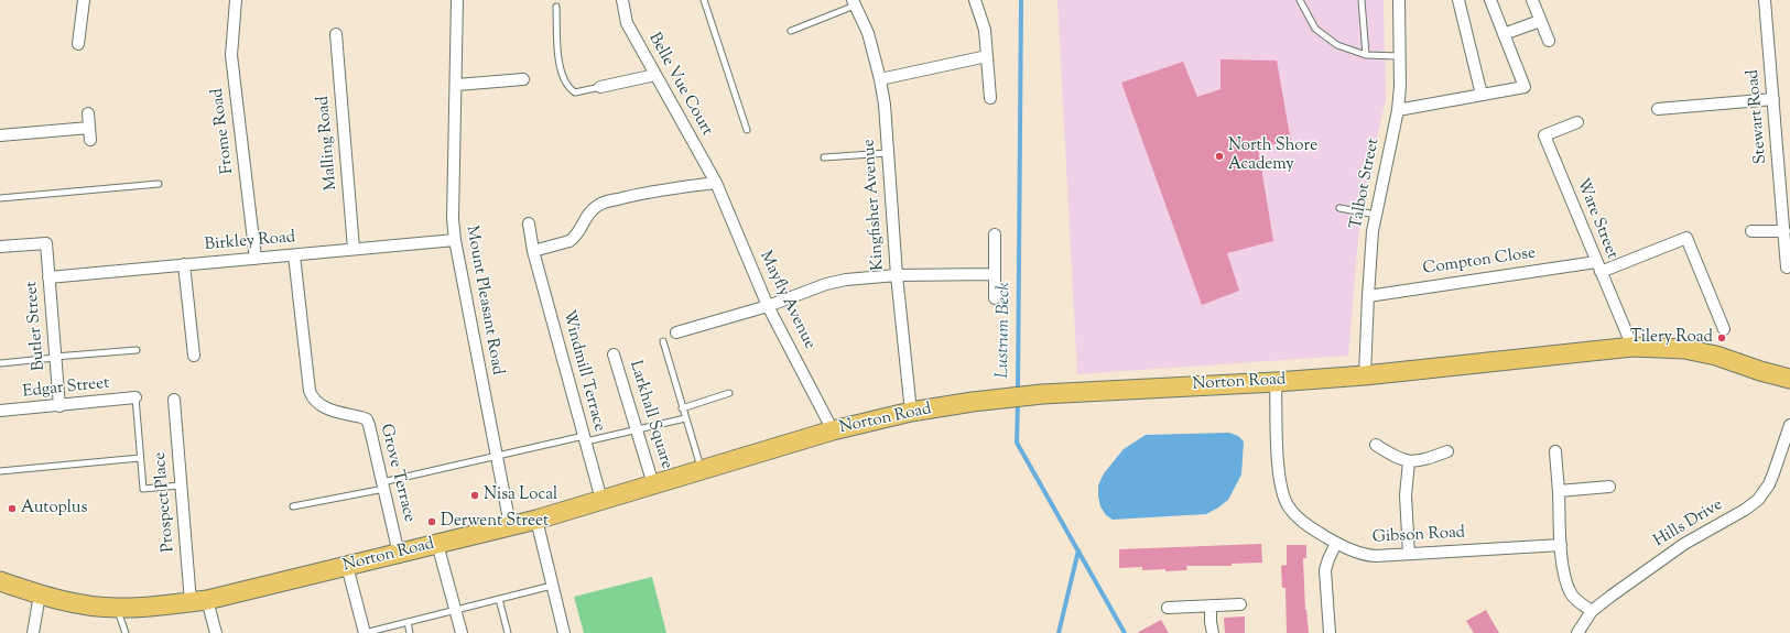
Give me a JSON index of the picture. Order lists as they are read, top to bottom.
{
  "streets": {
    "main road": ["Norton Road"],
    "street": [
      "Belle Vue Court",
      "Stewart Road",
      "Frome Road",
      "Malling Road",
      "Talbot Street",
      "Kingfisher Avenue",
      "Ware Street",
      "Birkley Road",
      "Compton Close",
      "Mount Pleasant Road",
      "Mayfly Avenue",
      "Butler Street",
      "Windmill Terrace",
      "Edgar Street",
      "Larkhall Square",
      "Grove Terrace",
      "Prospect Place",
      "Hills Drive",
      "Gibson Road"
    ]
  },
  "crossings": [
    ["Belle Vue Court", "Mayfly Avenue"],
    ["Frome Road", "Birkley Road"],
    ["Malling Road", "Birkley Road"],
    ["Talbot Street", "Compton Close"],
    ["Talbot Street", "Norton Road"],
    ["Kingfisher Avenue", "Norton Road"],
    ["Ware Street", "Compton Close"],
    ["Ware Street", "Norton Road"],
    ["Birkley Road", "Mount Pleasant Road"],
    ["Birkley Road", "Butler Street"],
    ["Birkley Road", "Grove Terrace"],
    ["Mount Pleasant Road", "Norton Road"],
    ["Mayfly Avenue", "Norton Road"],
    ["Butler Street", "Edgar Street"],
    ["Windmill Terrace", "Norton Road"],
    ["Norton Road", "Larkhall Square"],
    ["Norton Road", "Grove Terrace"],
    ["Norton Road", "Prospect Place"],
    ["Norton Road", "Gibson Road"]
  ],
  "water": ["Lustrum Beck"],
  "places": [
    "North Shore Academy",
    "Tilery Road",
    "Nisa Local",
    "Autoplus",
    "Derwent Street"
  ]
}
